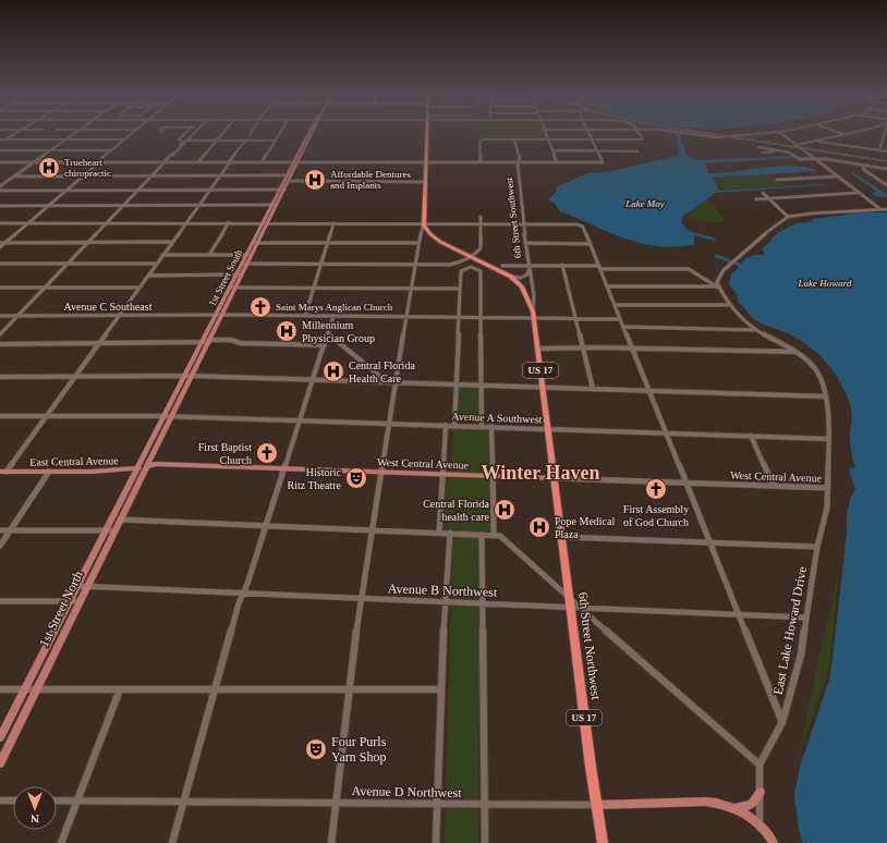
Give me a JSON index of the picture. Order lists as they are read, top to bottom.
{
  "streets": {
    "highway": ["6th Street Southwest", "US 17", "6th Street Northwest"],
    "main road": [
      "1st Street South",
      "East Central Avenue",
      "West Central Avenue",
      "1st Street North",
      "Avenue D Northwest"
    ],
    "street": [
      "Avenue C Southeast",
      "Avenue A Southwest",
      "Avenue B Northwest",
      "East Lake Howard Drive"
    ]
  },
  "crossings": [
    ["6th Street Southwest", "Avenue C Southeast"],
    ["6th Street Southwest", "US 17"],
    ["6th Street Southwest", "Avenue A Southwest"],
    ["6th Street Southwest", "West Central Avenue"],
    ["6th Street Southwest", "6th Street Northwest"],
    ["1st Street South", "Avenue C Southeast"],
    ["1st Street South", "Avenue A Southwest"],
    ["1st Street South", "East Central Avenue"],
    ["1st Street South", "West Central Avenue"],
    ["1st Street South", "1st Street North"],
    ["Avenue A Southwest", "East Lake Howard Drive"],
    ["East Central Avenue", "West Central Avenue"],
    ["East Central Avenue", "1st Street North"],
    ["West Central Avenue", "1st Street North"],
    ["West Central Avenue", "East Lake Howard Drive"],
    ["West Central Avenue", "6th Street Northwest"],
    ["Avenue B Northwest", "1st Street North"],
    ["Avenue B Northwest", "East Lake Howard Drive"],
    ["Avenue B Northwest", "6th Street Northwest"],
    ["6th Street Northwest", "Avenue D Northwest"]
  ],
  "districts": ["Winter Haven"],
  "water": ["Lake May", "Lake Howard"],
  "places": {
    "hospital": [
      "Trueheart chiropractic",
      "Affordable Dentures and Implants",
      "Millennium Physician Group",
      "Central Florida Health Care",
      "Central Florida health care",
      "Pope Medical Plaza"
    ],
    "church": ["Saint Marys Anglican Church", "First Baptist Church", "First Assembly of God Church"],
    "theatre": ["Historic Ritz Theatre", "Four Purls Yarn Shop"]
  },
  "north": "bottom"
}
